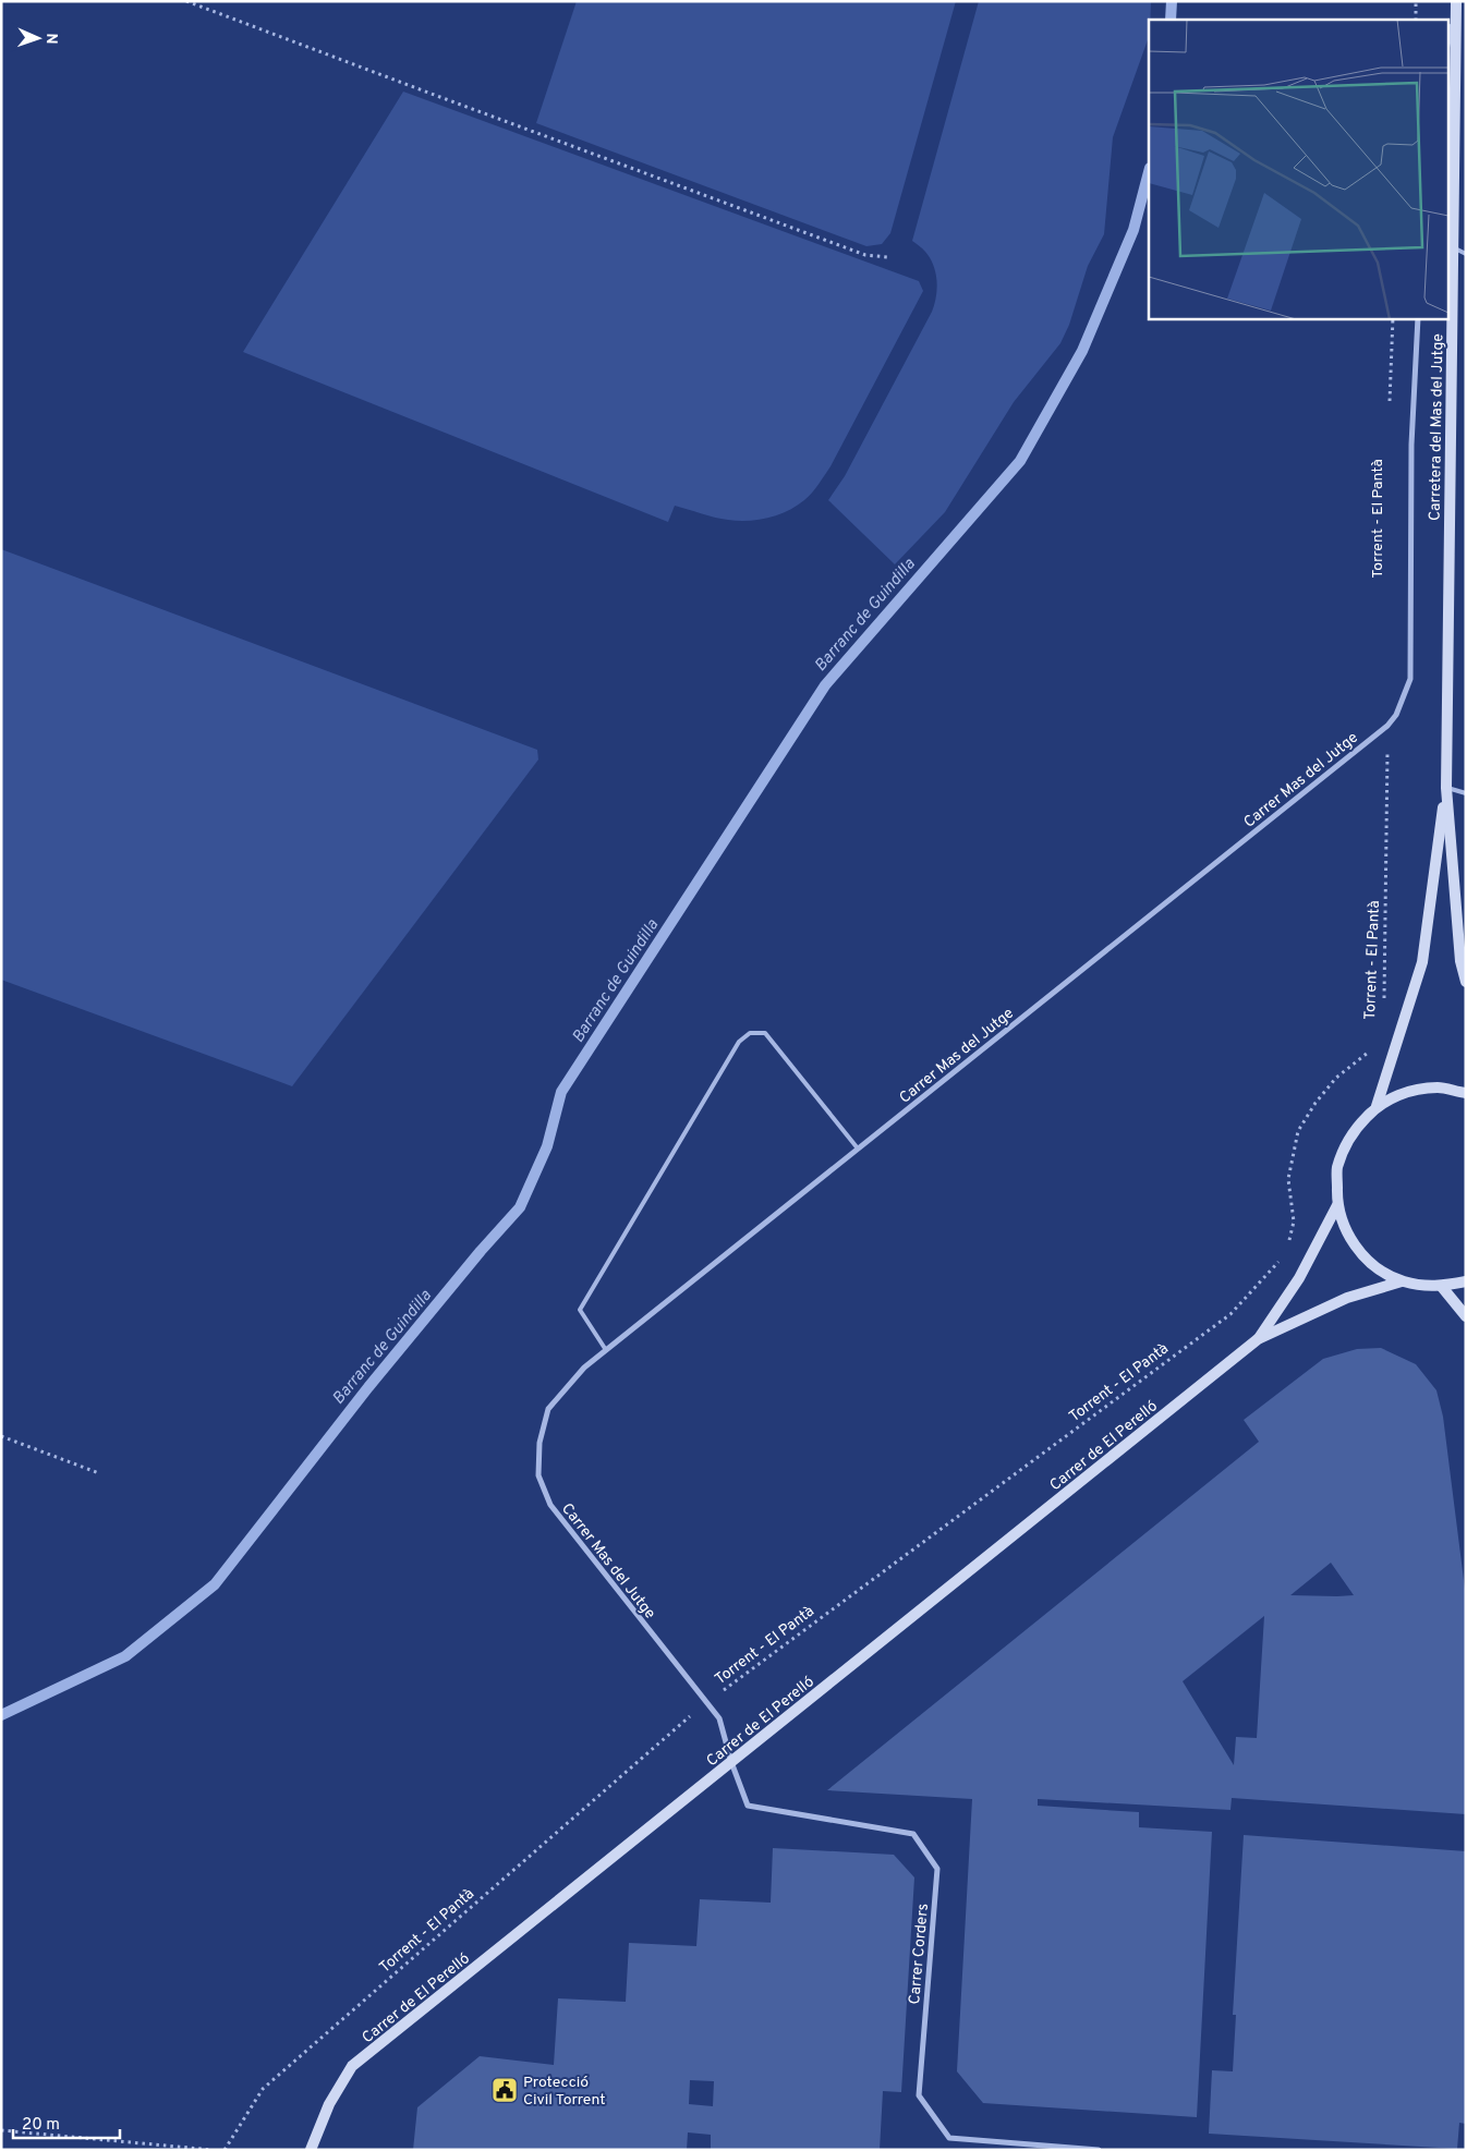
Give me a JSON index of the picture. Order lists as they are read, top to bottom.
{
  "streets": {
    "street": [
      "Carretera del Mas del Jutge",
      "Carrer Mas del Jutge",
      "Carrer de El Perelló",
      "Carrer Corders"
    ],
    "path": ["Torrent - El Pantà"]
  },
  "crossings": [
    ["Torrent - El Pantà", "Carrer Mas del Jutge"],
    ["Carrer Mas del Jutge", "Carrer de El Perelló"],
    ["Carrer Mas del Jutge", "Carrer Corders"],
    ["Carrer de El Perelló", "Carrer Corders"]
  ],
  "water": ["Barranc de Guindilla"],
  "places": {
    "public building": ["Protecció Civil Torrent"]
  },
  "scale_bar": "20 m",
  "north": "right"
}
